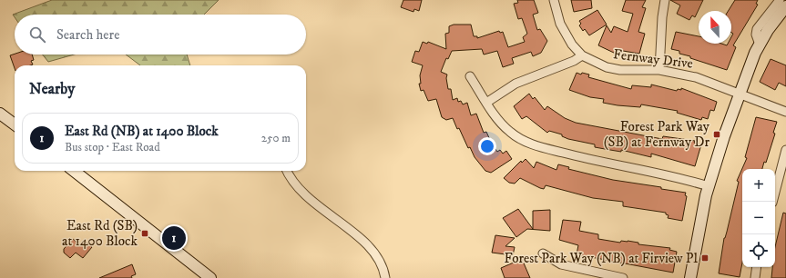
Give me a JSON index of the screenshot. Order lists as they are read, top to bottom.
{
  "streets": {
    "street": ["Fernway Drive"]
  },
  "places": {
    "transit": ["Forest Park Way (SB) at Fernway Dr", "East Rd (SB) at 1400 Block", "Forest Park Way (NB) at Firview Pl"]
  },
  "north": "top",
  "page": {
    "search": "Search here",
    "heading": "Nearby",
    "list": [
      {
        "mark": "1",
        "name": "East Rd (NB) at 1400 Block",
        "note": "Bus stop · East Road",
        "value": "250 m"
      }
    ],
    "map_buttons": ["+", "−"],
    "pins": "1"
  }
}
